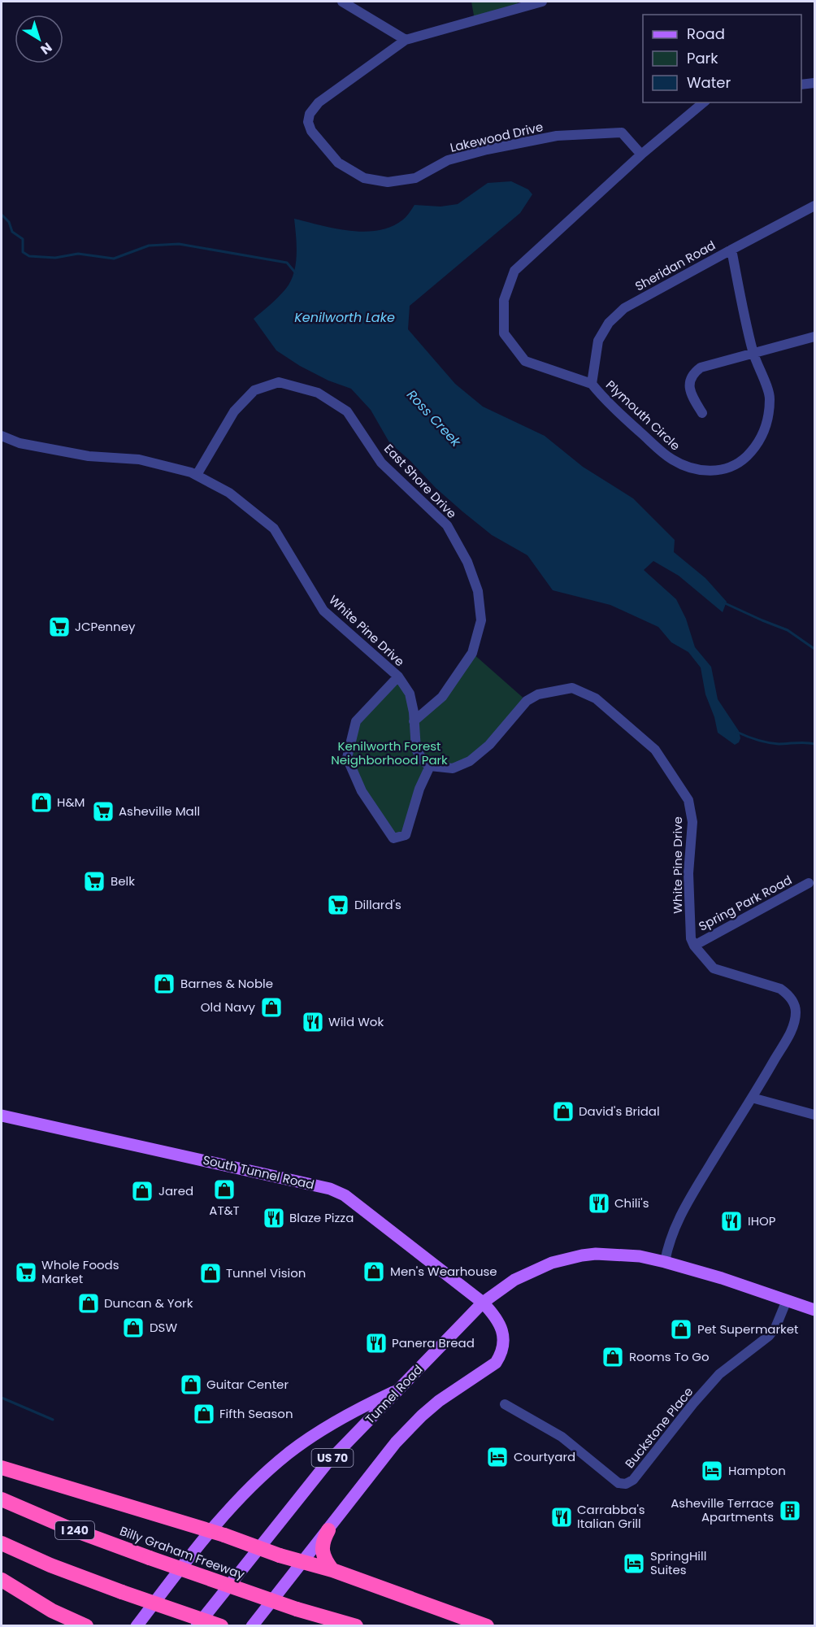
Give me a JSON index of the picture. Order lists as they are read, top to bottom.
{
  "streets": {
    "highway": ["I 240", "Billy Graham Freeway"],
    "main road": ["South Tunnel Road", "Tunnel Road", "US 70"],
    "street": [
      "Lakewood Drive",
      "Sheridan Road",
      "Plymouth Circle",
      "East Shore Drive",
      "White Pine Drive",
      "Spring Park Road",
      "Buckstone Place"
    ]
  },
  "crossings": [
    ["Sheridan Road", "Plymouth Circle"],
    ["East Shore Drive", "White Pine Drive"],
    ["White Pine Drive", "Spring Park Road"],
    ["South Tunnel Road", "Tunnel Road"],
    ["Tunnel Road", "Buckstone Place"]
  ],
  "water": ["Kenilworth Lake", "Ross Creek"],
  "parks": ["Kenilworth Forest Neighborhood Park"],
  "places": {
    "supermarket": [
      "JCPenney",
      "Asheville Mall",
      "Belk",
      "Dillard's",
      "Whole Foods Market"
    ],
    "shop": [
      "H&M",
      "Barnes & Noble",
      "Old Navy",
      "David's Bridal",
      "AT&T",
      "Jared",
      "Men's Wearhouse",
      "Tunnel Vision",
      "Duncan & York",
      "DSW",
      "Pet Supermarket",
      "Rooms To Go",
      "Guitar Center",
      "Fifth Season"
    ],
    "restaurant": [
      "Wild Wok",
      "Chili's",
      "Blaze Pizza",
      "IHOP",
      "Panera Bread",
      "Carrabba's Italian Grill"
    ],
    "hotel": ["Courtyard", "Hampton", "SpringHill Suites"],
    "building": ["Asheville Terrace Apartments"]
  },
  "legend": ["Road", "Park", "Water"],
  "north": "bottom right"
}
